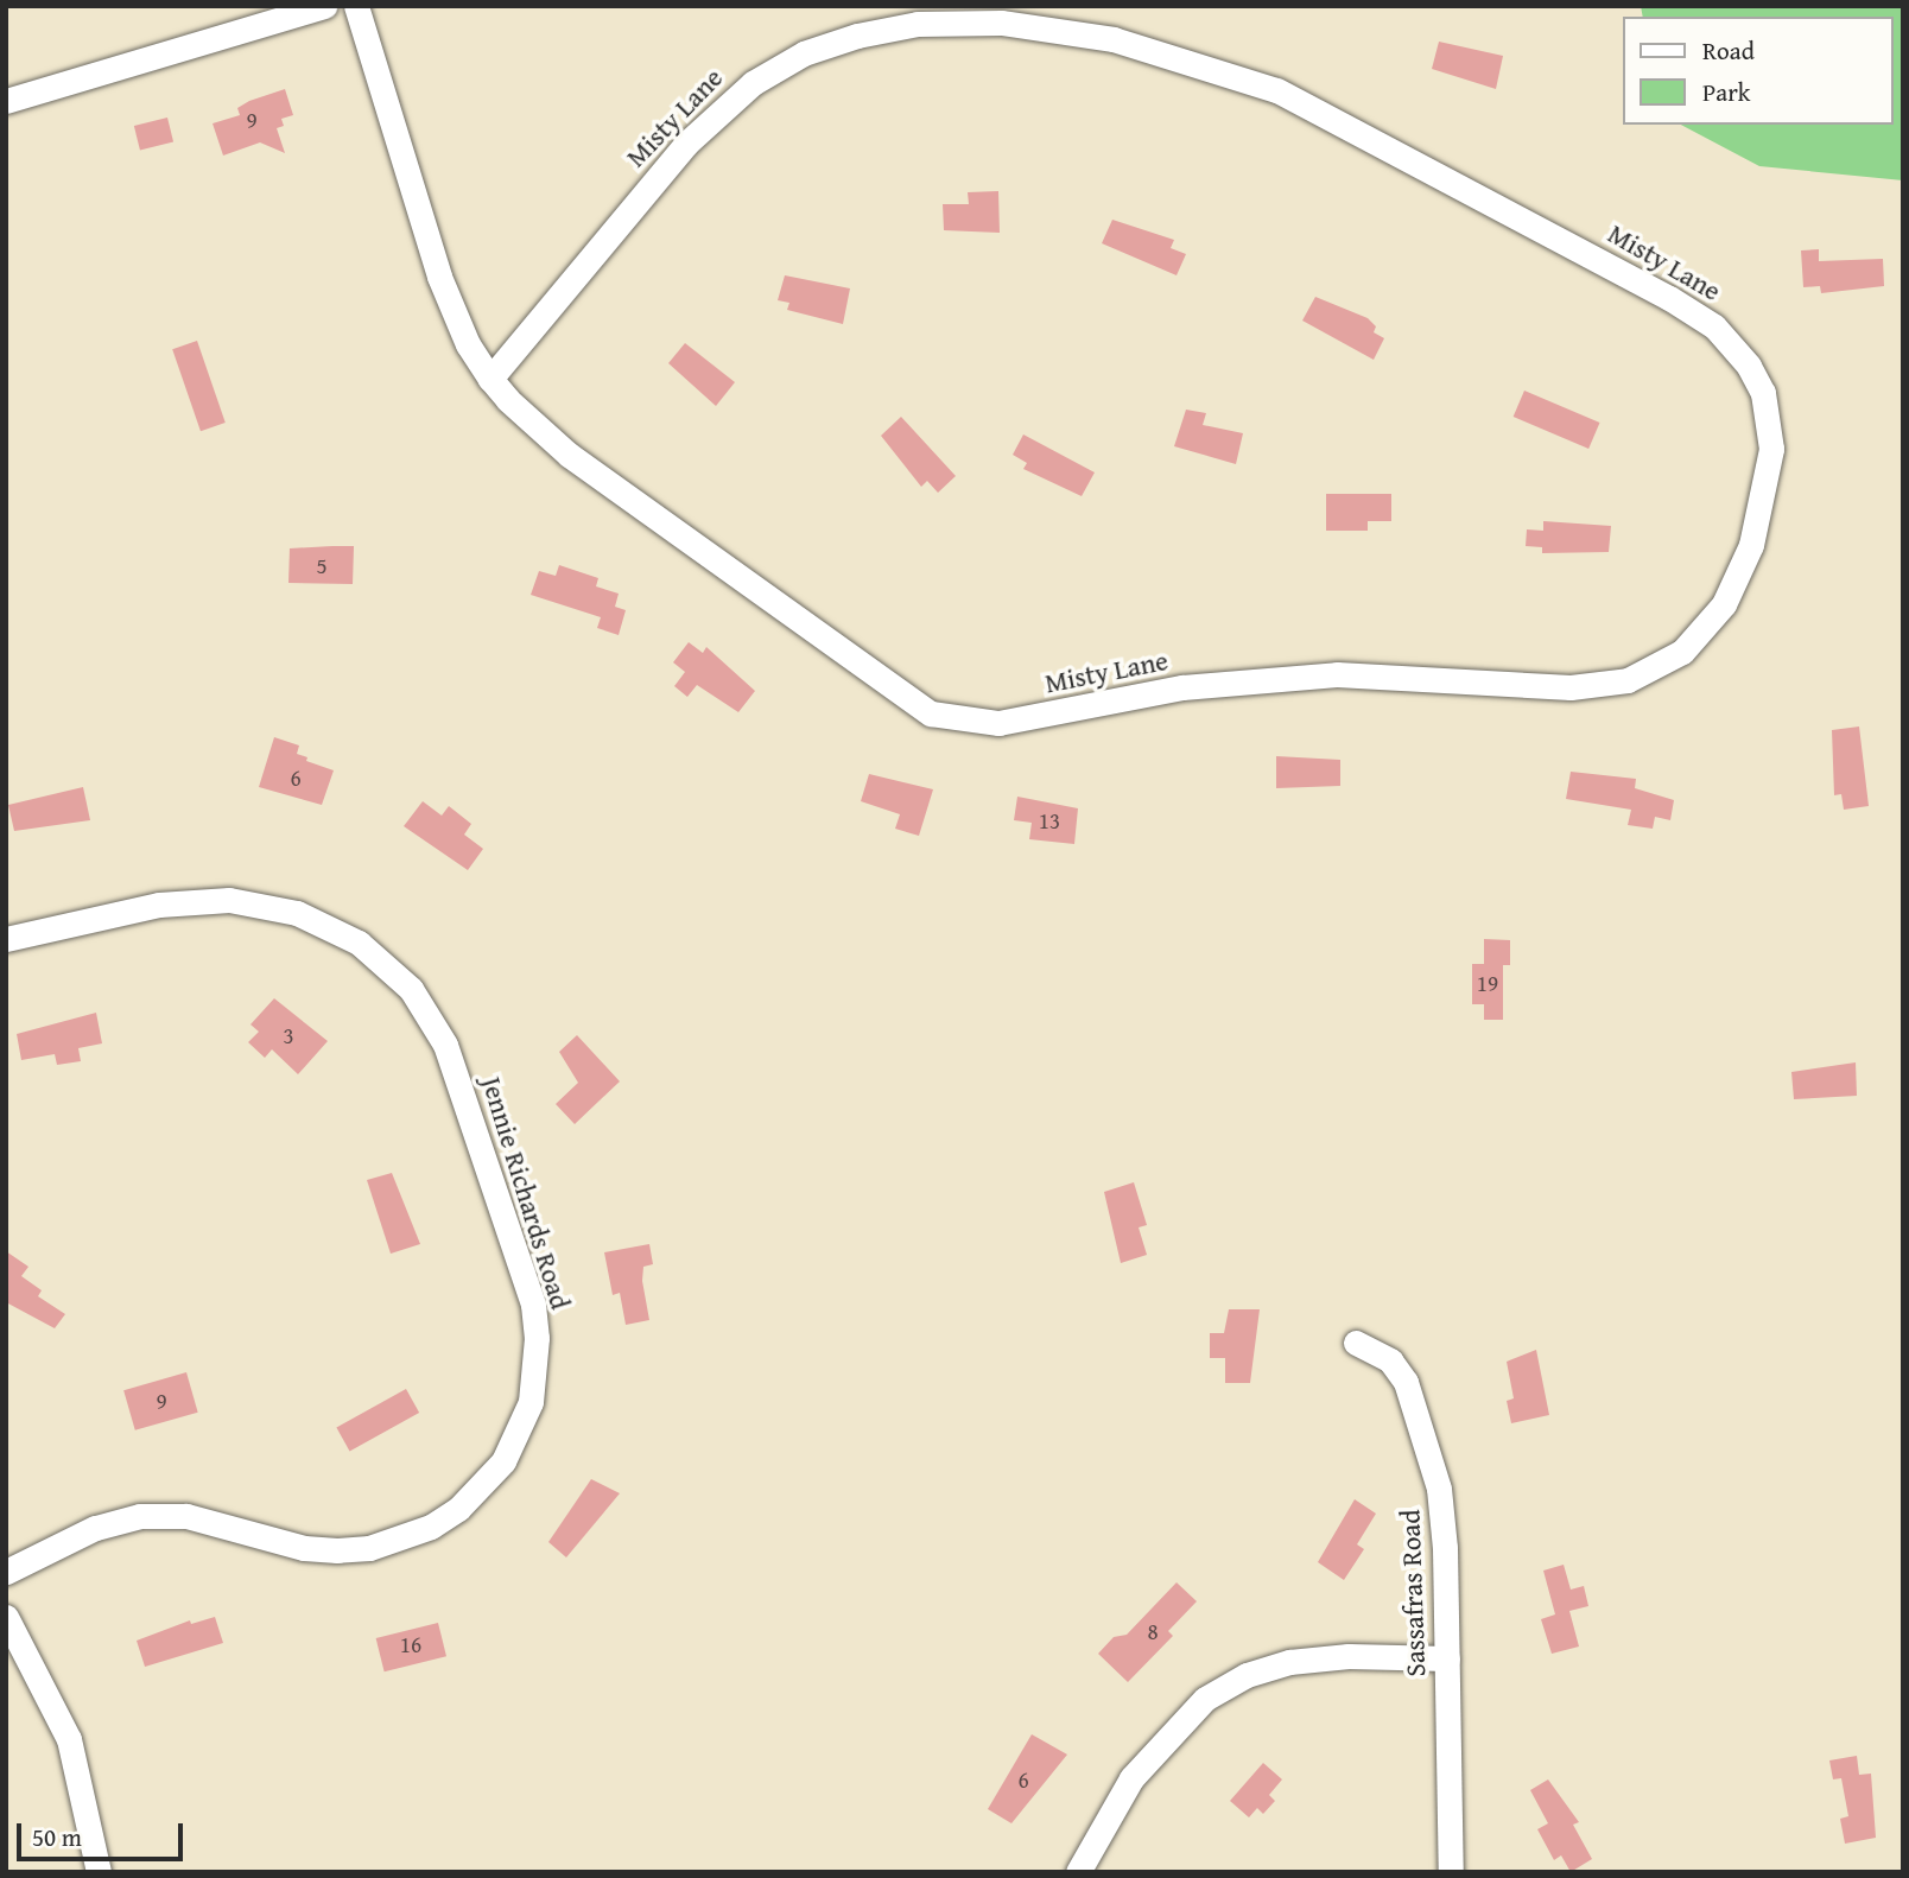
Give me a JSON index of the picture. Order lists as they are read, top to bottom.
{
  "streets": {
    "street": ["Misty Lane", "Jennie Richards Road", "Sassafras Road"]
  },
  "house_numbers": [
    "9",
    "5",
    "6",
    "13",
    "19",
    "3",
    "9",
    "8",
    "16",
    "6"
  ],
  "legend": ["Road", "Park"],
  "scale_bar": "50 m"
}
